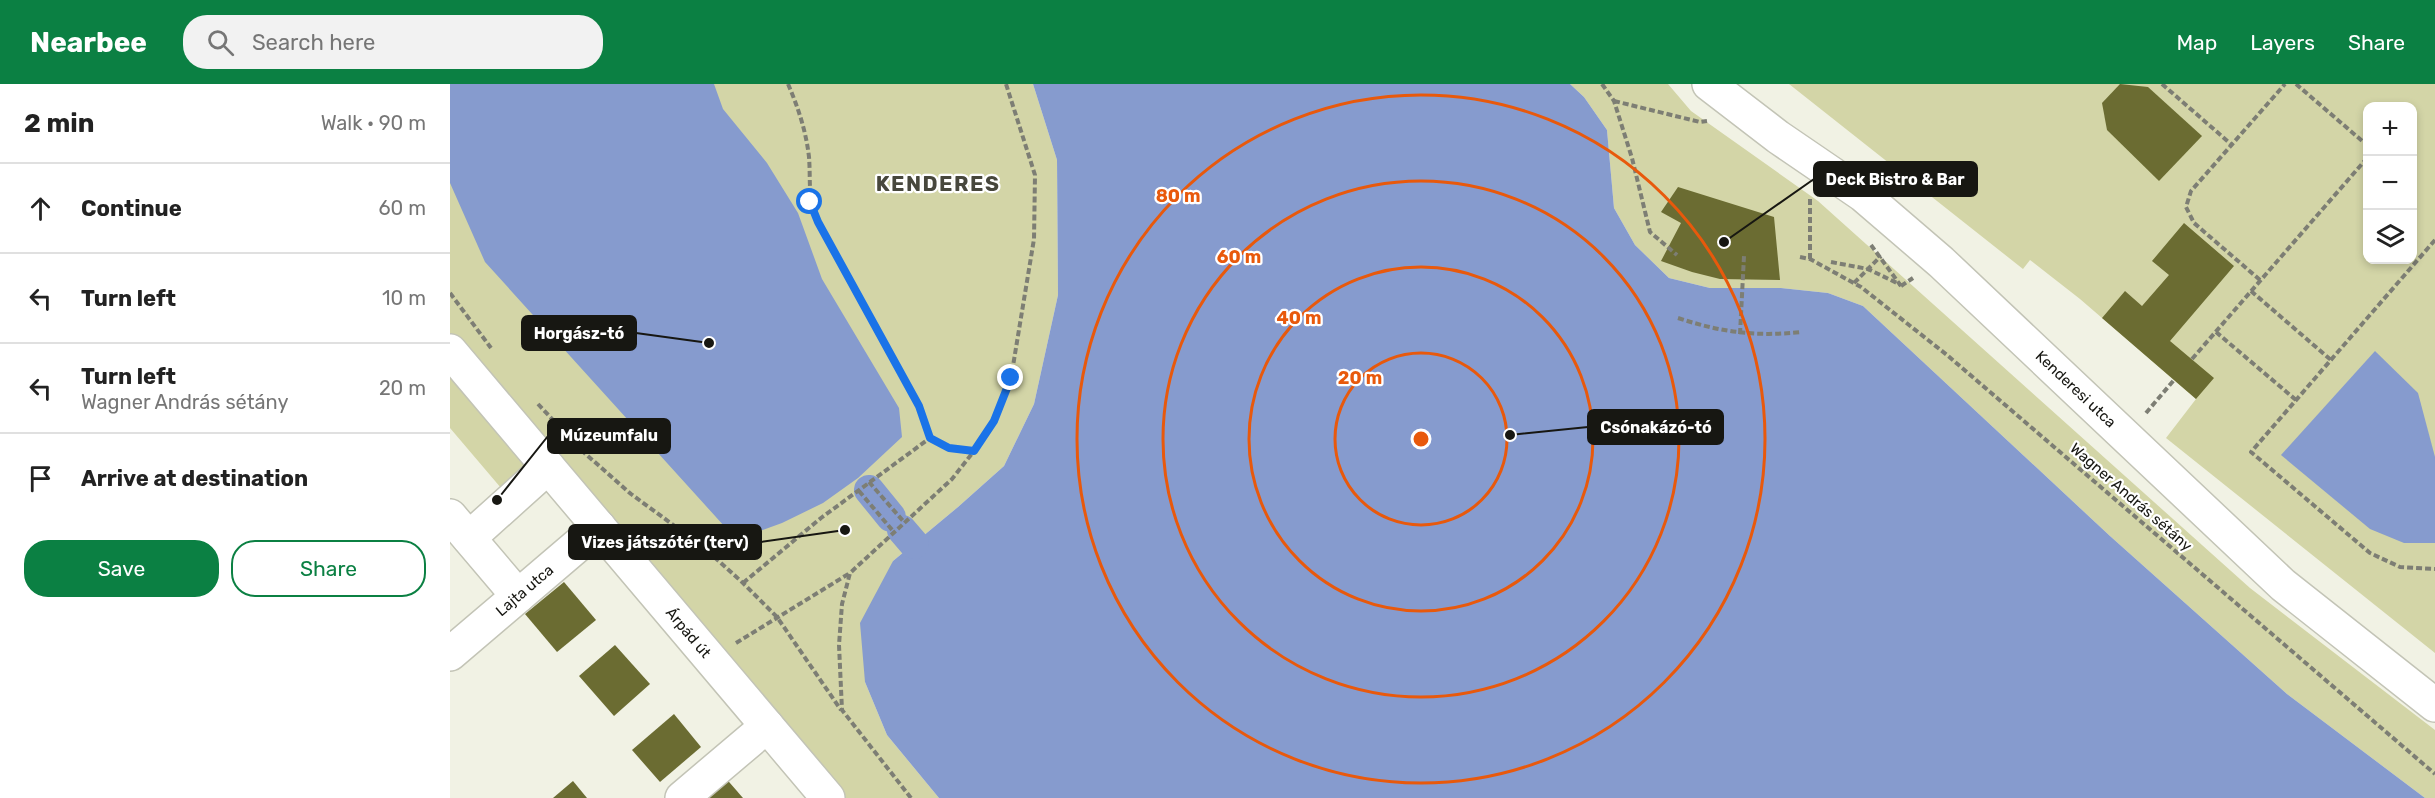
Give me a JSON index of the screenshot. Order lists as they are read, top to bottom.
{
  "streets": {
    "street": ["Kenderesi utca", "Lajta utca", "Árpád út"],
    "path": ["Wagner András sétány"]
  },
  "crossings": [
    ["Lajta utca", "Árpád út"]
  ],
  "districts": ["KENDERES"],
  "places": [
    "Deck Bistro & Bar",
    "Horgász-tó",
    "Csónakázó-tó",
    "Múzeumfalu",
    "Vizes játszótér (terv)"
  ],
  "page": {
    "header": "Nearbee",
    "search": "Search here",
    "nav": ["Map", "Layers", "Share"],
    "heading": ["2 min", "Walk · 90 m"],
    "map_buttons": ["+", "−"],
    "list": [
      ["Continue", "60 m"],
      ["Turn left", "10 m"],
      ["Turn left", "Wagner András sétány", "20 m"],
      "Arrive at destination"
    ],
    "buttons": ["Save", "Share"]
  },
  "rings": [
    "80 m",
    "60 m",
    "40 m",
    "20 m"
  ]
}
